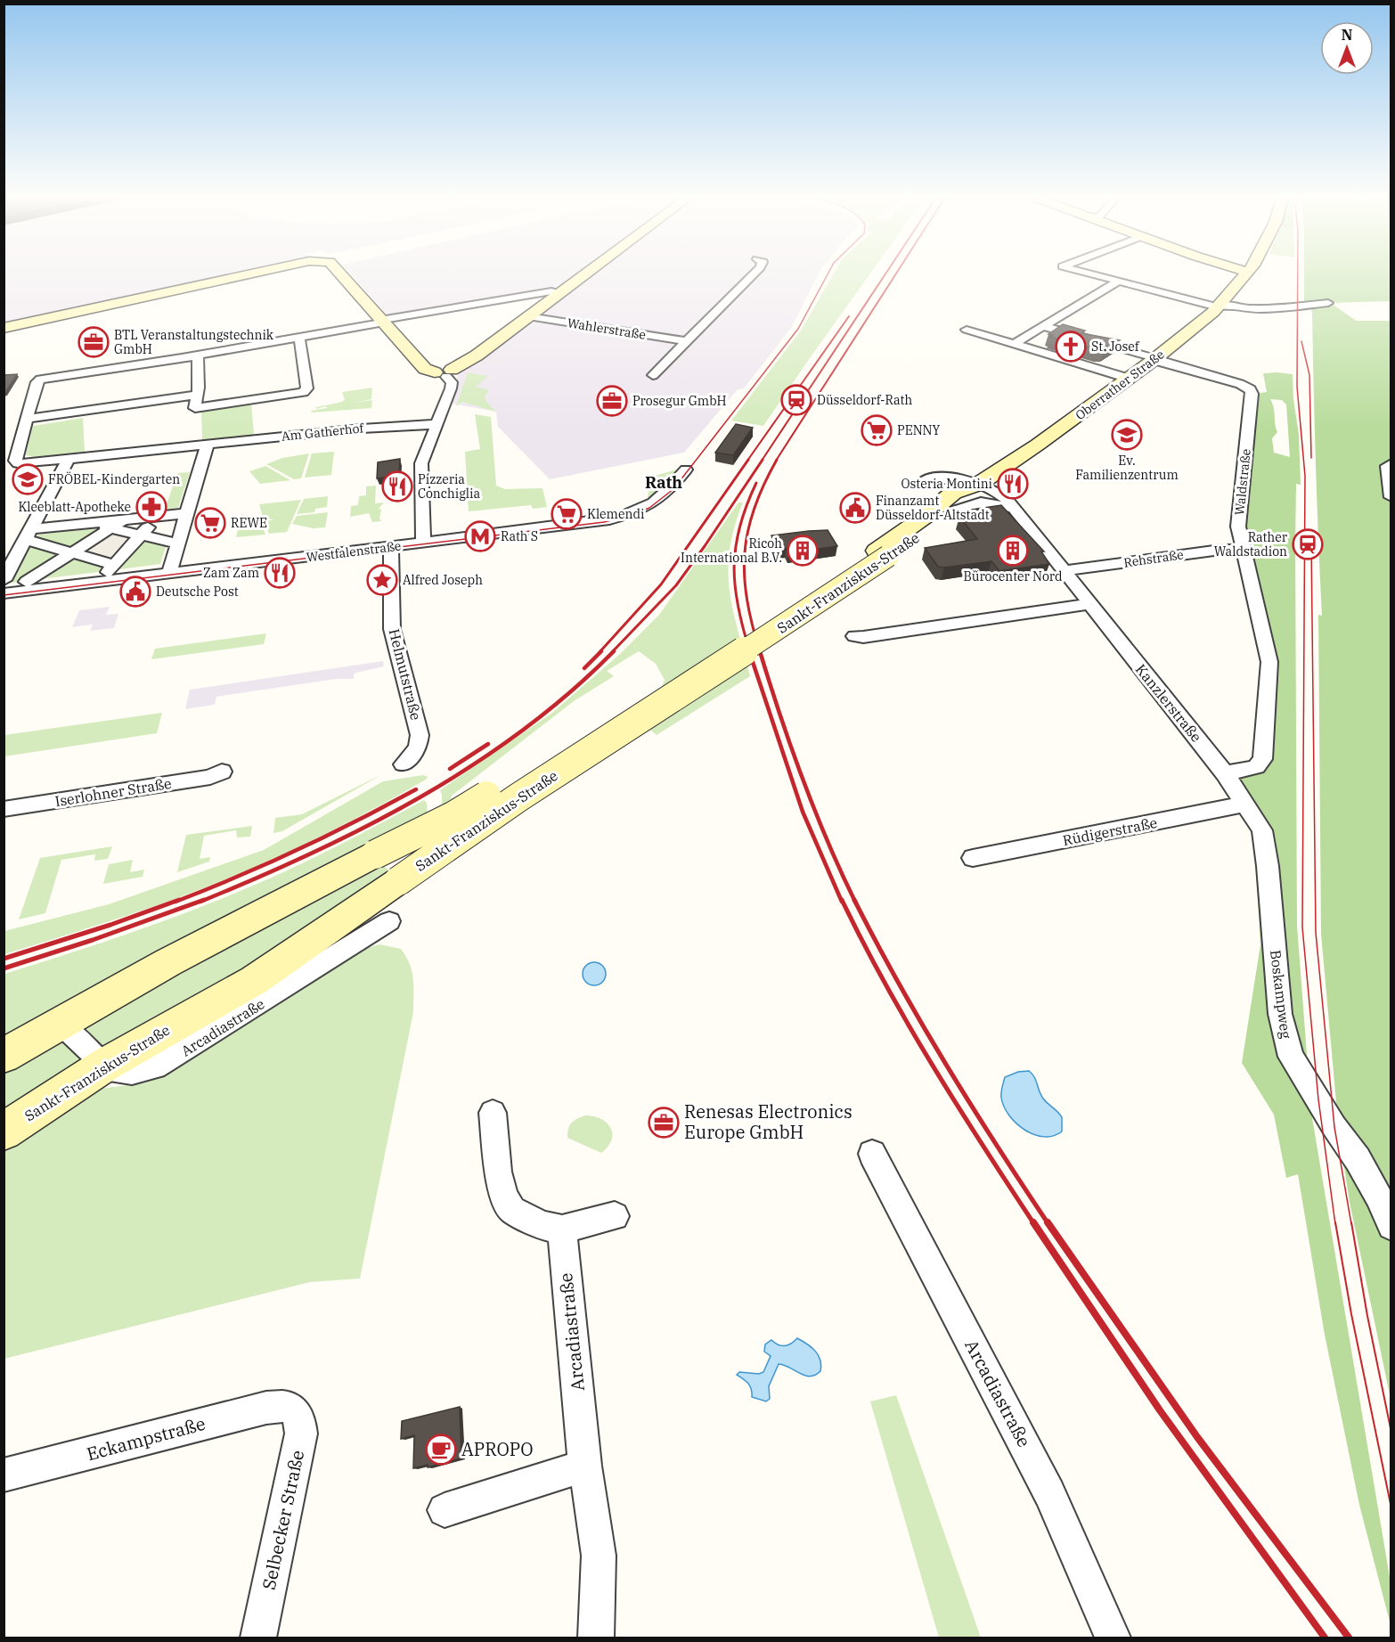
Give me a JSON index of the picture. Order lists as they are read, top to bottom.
{
  "streets": {
    "main road": ["Oberrather Straße", "Sankt-Franziskus-Straße"],
    "street": [
      "Wahlerstraße",
      "Am Gatherhof",
      "Waldstraße",
      "Westfalenstraße",
      "Rehstraße",
      "Helmutstraße",
      "Kanzlerstraße",
      "Iserlohner Straße",
      "Rüdigerstraße",
      "Boskampweg",
      "Arcadiastraße",
      "Eckampstraße",
      "Selbecker Straße"
    ]
  },
  "crossings": [
    ["Oberrather Straße", "Waldstraße"],
    ["Oberrather Straße", "Sankt-Franziskus-Straße"],
    ["Oberrather Straße", "Kanzlerstraße"],
    ["Waldstraße", "Rehstraße"],
    ["Waldstraße", "Kanzlerstraße"],
    ["Westfalenstraße", "Helmutstraße"],
    ["Rehstraße", "Kanzlerstraße"],
    ["Sankt-Franziskus-Straße", "Kanzlerstraße"],
    ["Sankt-Franziskus-Straße", "Arcadiastraße"],
    ["Kanzlerstraße", "Rüdigerstraße"],
    ["Kanzlerstraße", "Boskampweg"],
    ["Rüdigerstraße", "Boskampweg"],
    ["Eckampstraße", "Selbecker Straße"]
  ],
  "districts": ["Rath"],
  "places": {
    "office": ["BTL Veranstaltungstechnik GmbH", "Prosegur GmbH", "Renesas Electronics Europe GmbH"],
    "church": ["St. Josef"],
    "station": ["Düsseldorf-Rath", "Rather Waldstadion"],
    "supermarket": ["PENNY", "Klemendi", "REWE"],
    "school or university": ["Ev. Familienzentrum", "FRÖBEL-Kindergarten"],
    "restaurant": ["Osteria Montini", "Pizzeria Conchiglia", "Zam Zam"],
    "pharmacy": ["Kleeblatt-Apotheke"],
    "public building": ["Finanzamt Düsseldorf-Altstadt", "Deutsche Post"],
    "metro station": ["Rath S"],
    "building": ["Ricoh International B.V.", "Bürocenter Nord"],
    "place": ["Alfred Joseph"],
    "cafe": ["APROPO"]
  },
  "north": "top"
}
